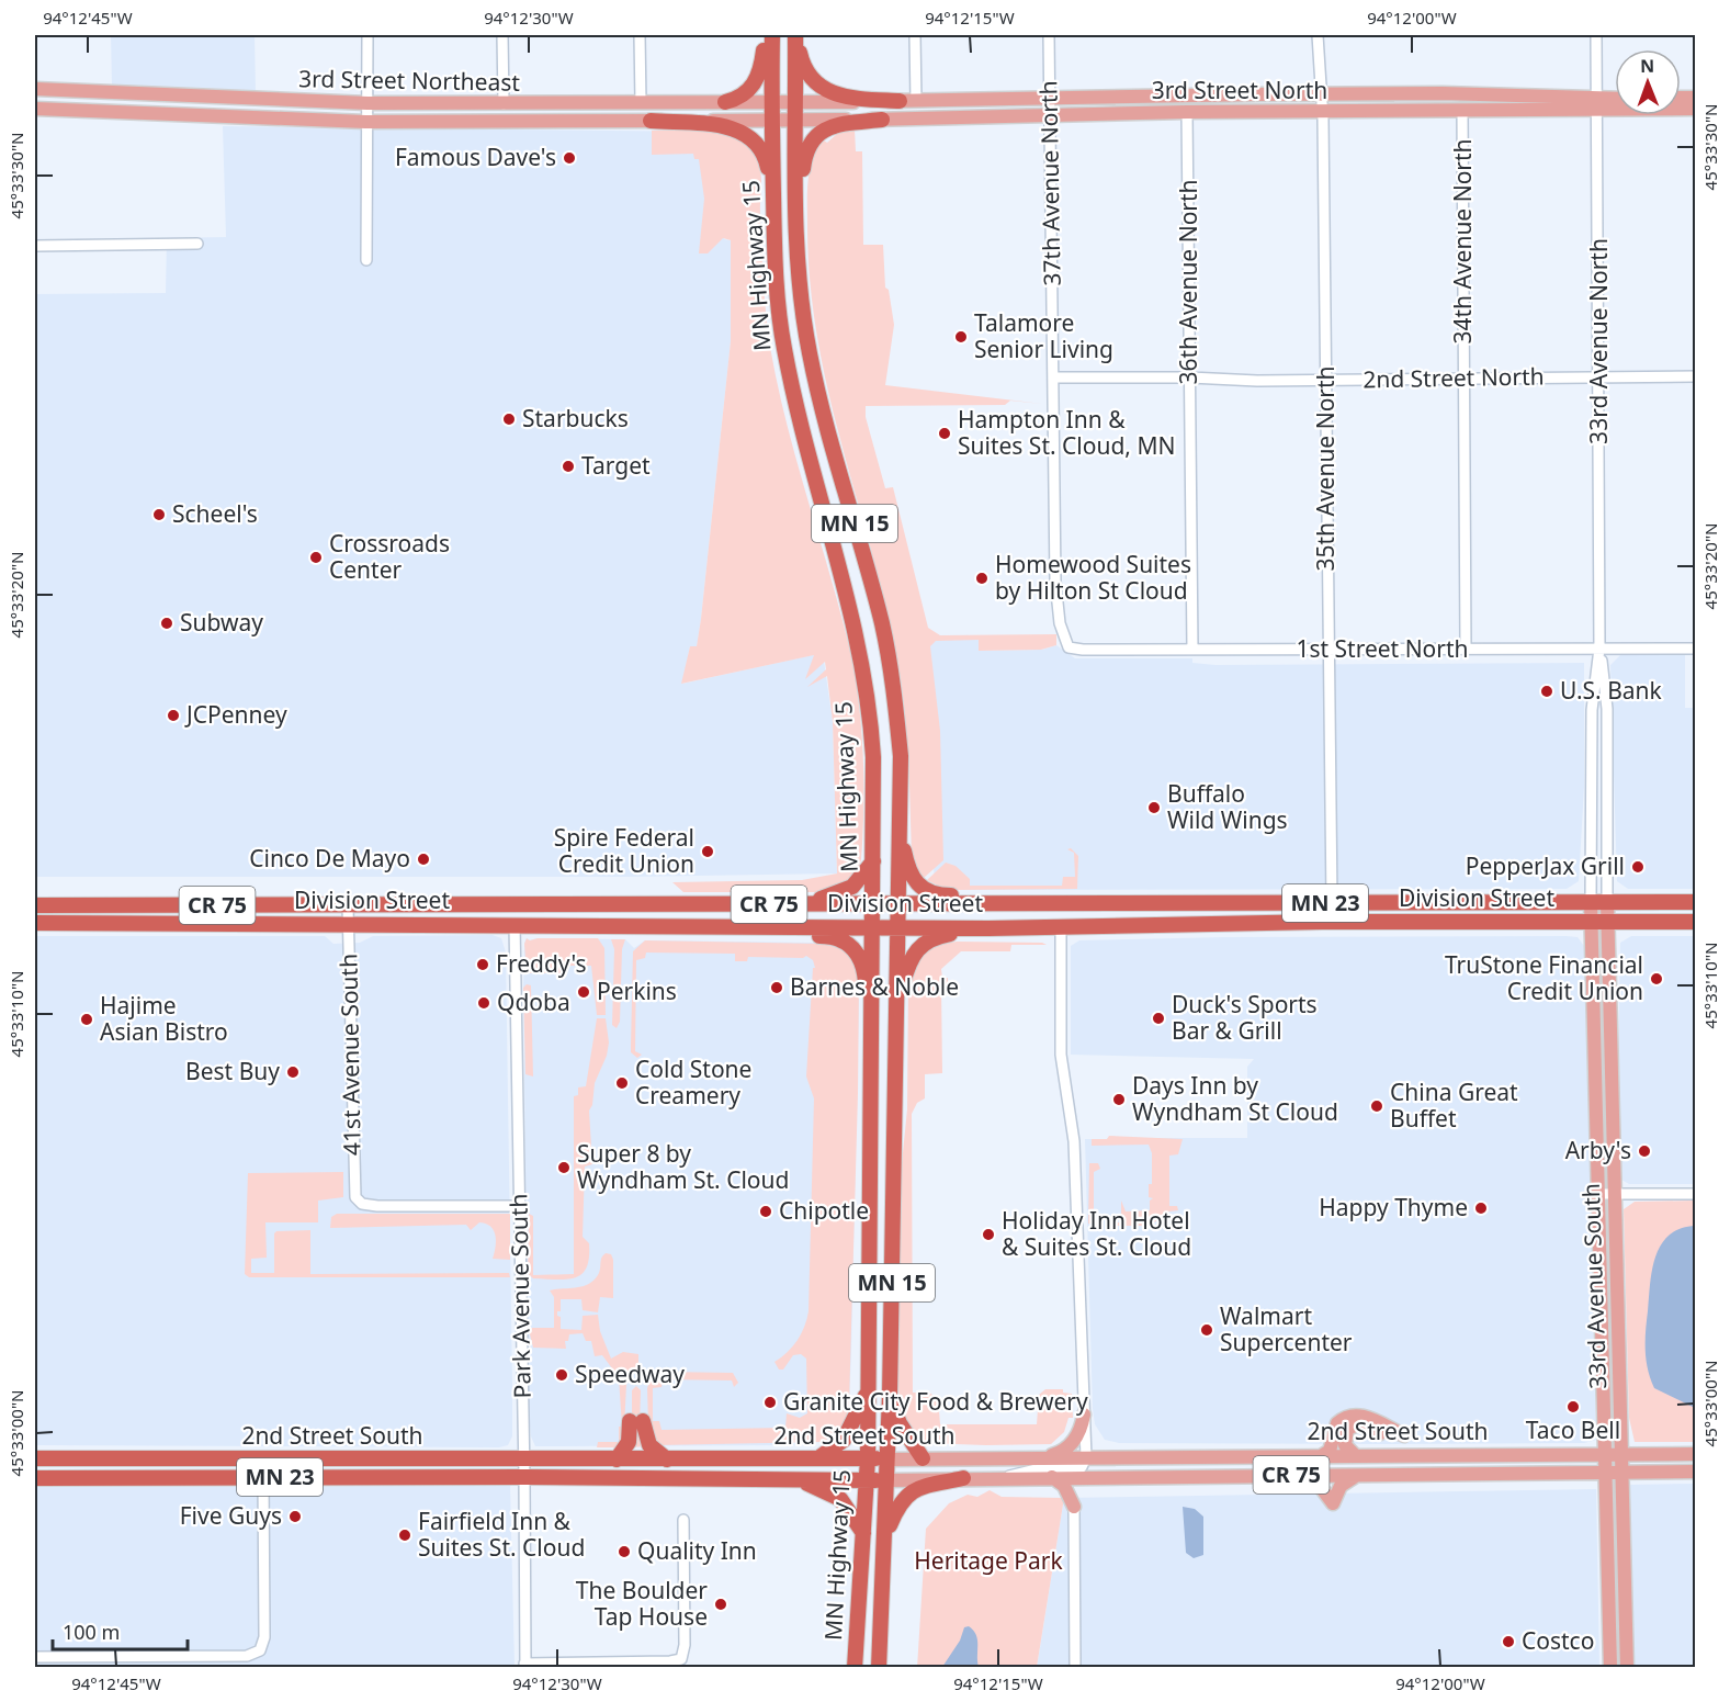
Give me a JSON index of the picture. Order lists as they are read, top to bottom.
{
  "streets": {
    "highway": [
      "MN Highway 15",
      "MN 15",
      "Division Street",
      "MN 23",
      "CR 75",
      "2nd Street South"
    ],
    "main road": ["3rd Street Northeast", "3rd Street North", "33rd Avenue South"],
    "street": [
      "37th Avenue North",
      "34th Avenue North",
      "36th Avenue North",
      "33rd Avenue North",
      "2nd Street North",
      "35th Avenue North",
      "1st Street North",
      "41st Avenue South",
      "Park Avenue South"
    ]
  },
  "crossings": [
    ["3rd Street Northeast", "3rd Street North"],
    ["3rd Street Northeast", "MN Highway 15"],
    ["3rd Street Northeast", "MN 15"],
    ["3rd Street North", "37th Avenue North"],
    ["3rd Street North", "34th Avenue North"],
    ["3rd Street North", "MN Highway 15"],
    ["3rd Street North", "36th Avenue North"],
    ["3rd Street North", "33rd Avenue North"],
    ["3rd Street North", "35th Avenue North"],
    ["3rd Street North", "MN 15"],
    ["37th Avenue North", "2nd Street North"],
    ["37th Avenue North", "1st Street North"],
    ["34th Avenue North", "2nd Street North"],
    ["34th Avenue North", "1st Street North"],
    ["MN Highway 15", "MN 15"],
    ["MN Highway 15", "Division Street"],
    ["MN Highway 15", "MN 23"],
    ["MN Highway 15", "2nd Street South"],
    ["36th Avenue North", "2nd Street North"],
    ["36th Avenue North", "1st Street North"],
    ["33rd Avenue North", "2nd Street North"],
    ["33rd Avenue North", "1st Street North"],
    ["33rd Avenue North", "Division Street"],
    ["33rd Avenue North", "33rd Avenue South"],
    ["2nd Street North", "35th Avenue North"],
    ["35th Avenue North", "1st Street North"],
    ["35th Avenue North", "Division Street"],
    ["Division Street", "41st Avenue South"],
    ["Division Street", "33rd Avenue South"],
    ["Division Street", "Park Avenue South"],
    ["MN 23", "2nd Street South"],
    ["41st Avenue South", "Park Avenue South"],
    ["33rd Avenue South", "2nd Street South"],
    ["Park Avenue South", "2nd Street South"]
  ],
  "parks": ["Heritage Park"],
  "places": [
    "Famous Dave's",
    "Talamore Senior Living",
    "Starbucks",
    "Hampton Inn & Suites St. Cloud, MN",
    "Target",
    "Scheel's",
    "Crossroads Center",
    "Homewood Suites by Hilton St Cloud",
    "Subway",
    "U.S. Bank",
    "JCPenney",
    "Buffalo Wild Wings",
    "Spire Federal Credit Union",
    "Cinco De Mayo",
    "PepperJax Grill",
    "Freddy's",
    "TruStone Financial Credit Union",
    "Barnes & Noble",
    "Perkins",
    "Qdoba",
    "Duck's Sports Bar & Grill",
    "Hajime Asian Bistro",
    "Best Buy",
    "Cold Stone Creamery",
    "Days Inn by Wyndham St Cloud",
    "China Great Buffet",
    "Arby's",
    "Super 8 by Wyndham St. Cloud",
    "Happy Thyme",
    "Chipotle",
    "Holiday Inn Hotel & Suites St. Cloud",
    "Walmart Supercenter",
    "Speedway",
    "Granite City Food & Brewery",
    "Taco Bell",
    "Five Guys",
    "Fairfield Inn & Suites St. Cloud",
    "Quality Inn",
    "The Boulder Tap House",
    "Costco"
  ],
  "scale_bar": "100 m",
  "north": "top",
  "coordinates": [
    "94°12'45\"W",
    "94°12'30\"W",
    "94°12'15\"W",
    "94°12'00\"W",
    "45°33'30\"N",
    "45°33'20\"N",
    "45°33'10\"N",
    "45°33'00\"N"
  ]
}
